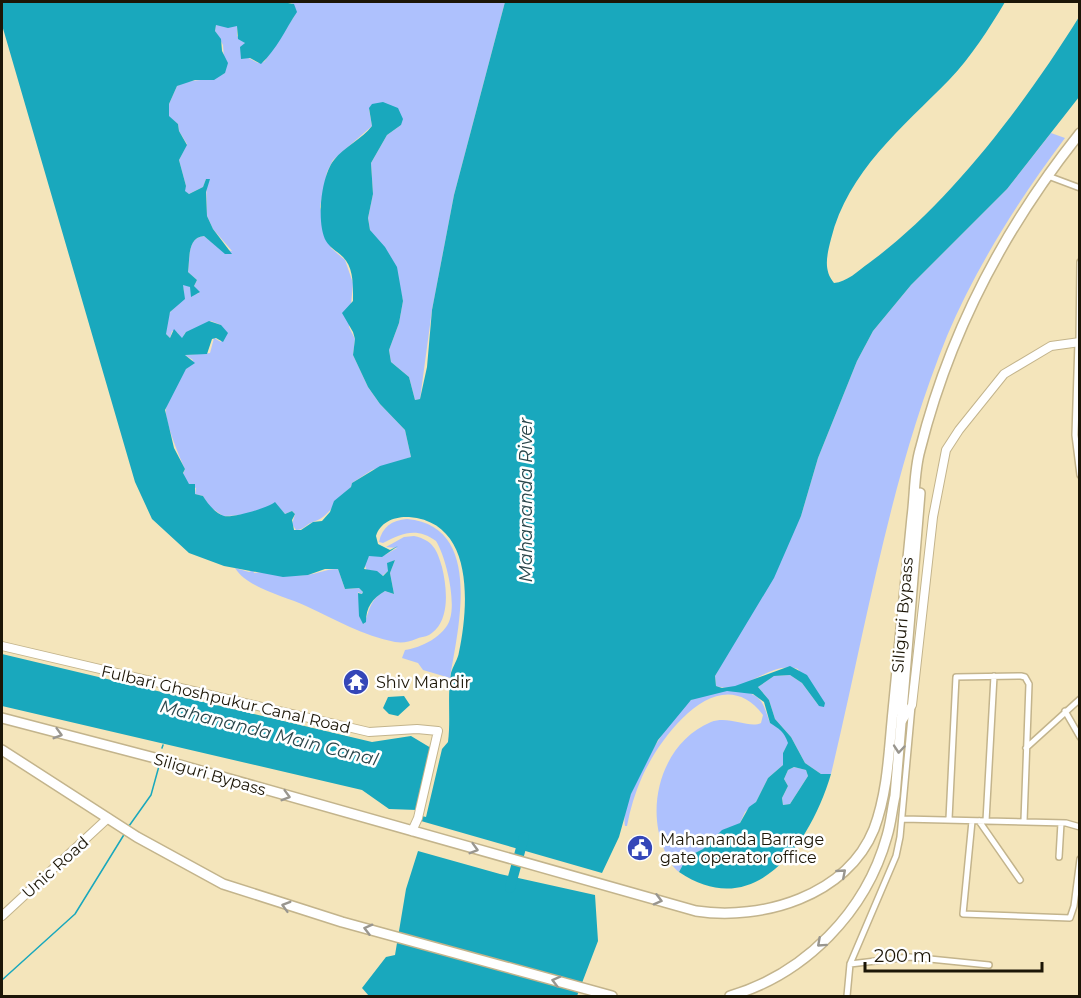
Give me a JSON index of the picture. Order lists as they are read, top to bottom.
{
  "streets": {
    "highway": ["Siliguri Bypass"],
    "main road": ["Fulbari Ghoshpukur Canal Road", "Unic Road"]
  },
  "crossings": [
    ["Siliguri Bypass", "Fulbari Ghoshpukur Canal Road"]
  ],
  "water": ["Mahananda River", "Mahananda Main Canal"],
  "places": {
    "temple": ["Shiv Mandir"],
    "public building": ["Mahananda Barrage gate operator office"]
  },
  "scale_bar": "200 m"
}
